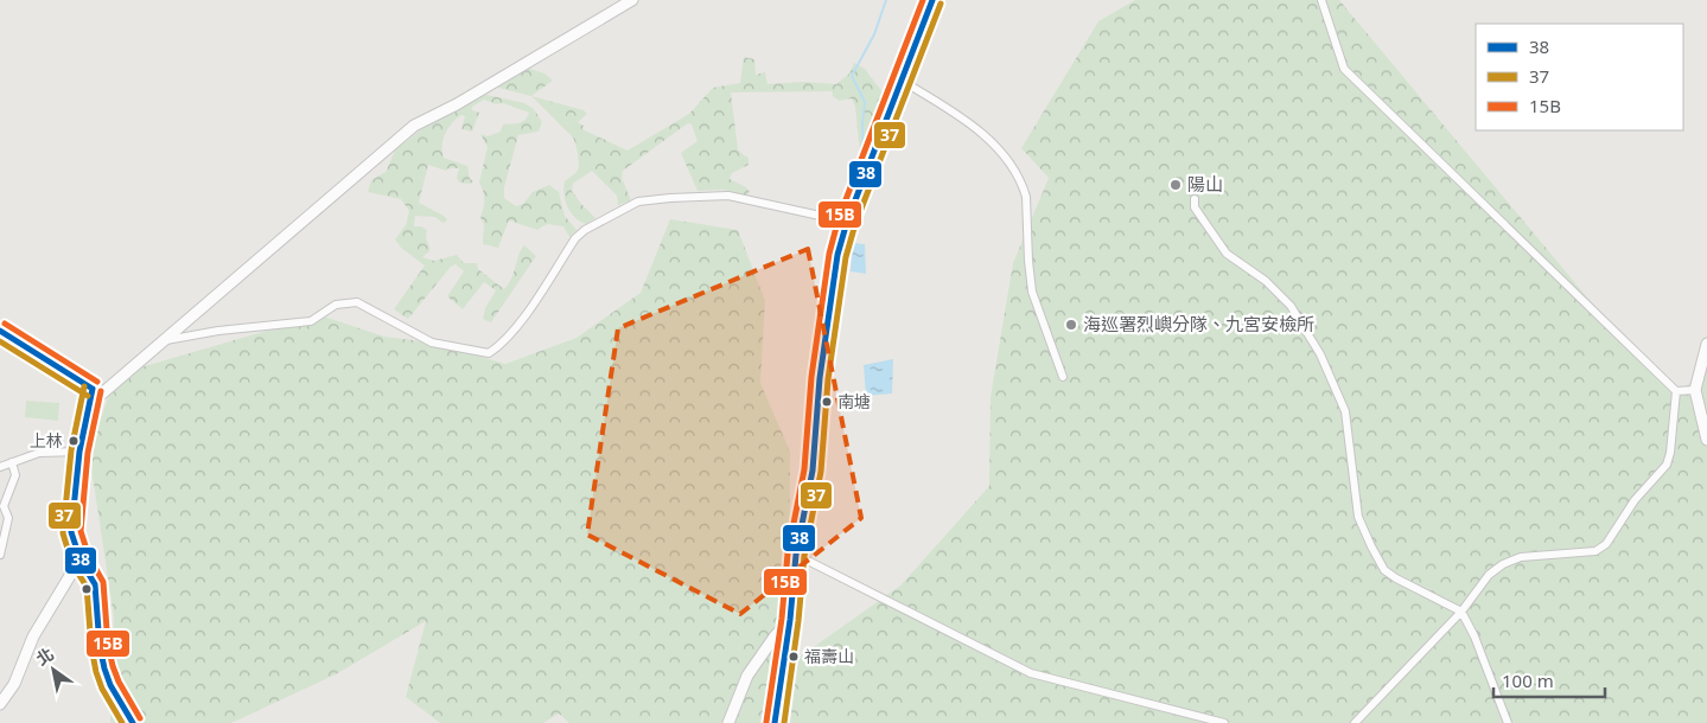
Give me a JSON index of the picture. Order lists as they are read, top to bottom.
{
  "places": [
    "陽山",
    "海巡署烈嶼分隊、九宮安檢所",
    "南塘",
    "上林",
    "福壽山"
  ],
  "lines": ["transit line 38", "transit line 15B", "transit line 37"],
  "legend": ["38", "37", "15B"],
  "scale_bar": "100 m",
  "north": "top left"
}
